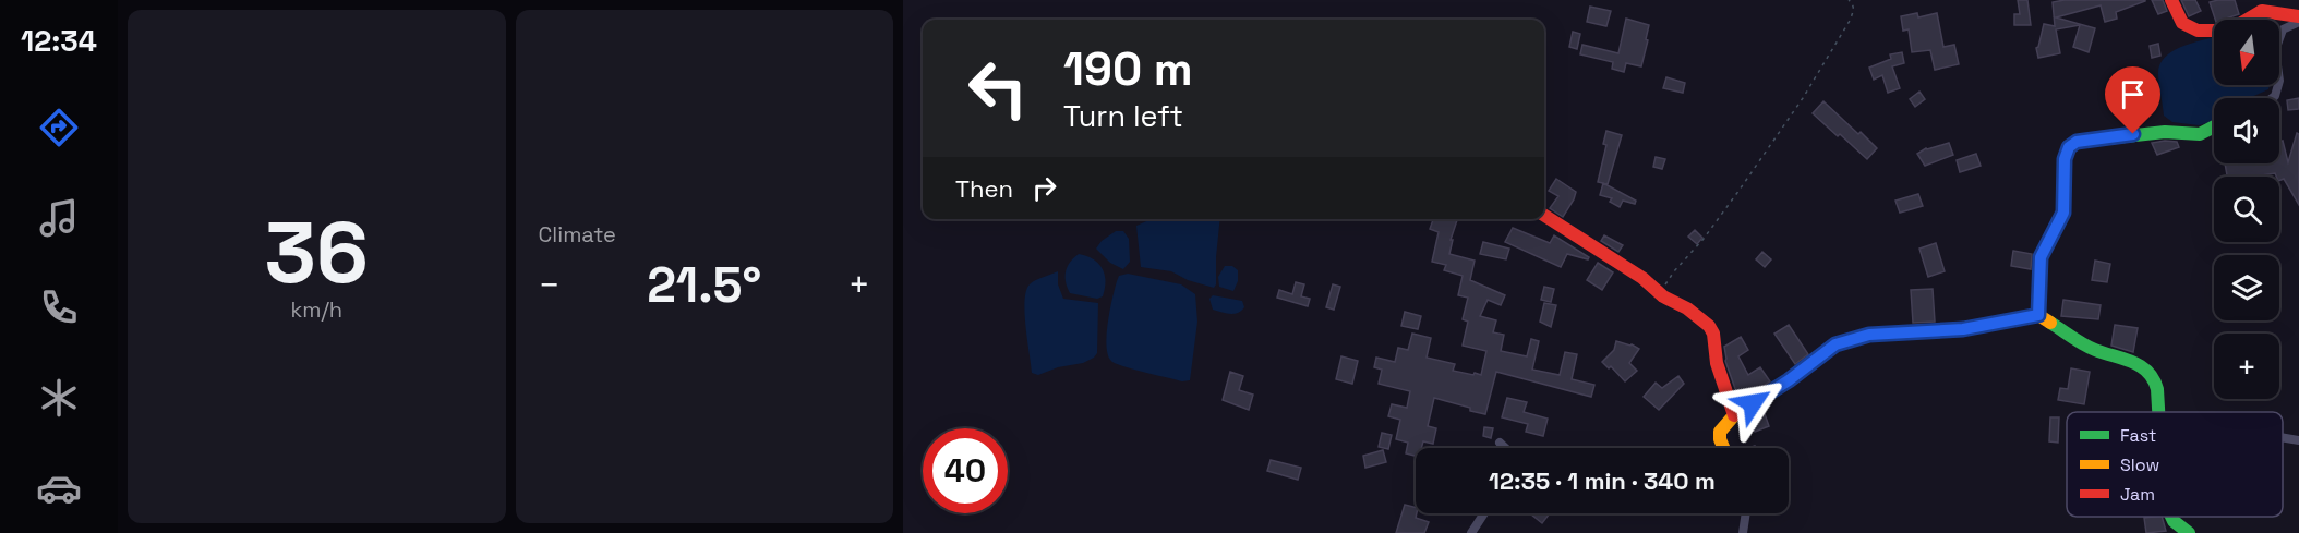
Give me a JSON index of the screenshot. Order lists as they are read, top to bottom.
{
  "legend": ["Fast", "Slow", "Jam"],
  "north": "bottom",
  "page": {
    "tabs": "12:34",
    "tile": [
      ["36", "km/h"],
      "Climate"
    ],
    "map_buttons": "+",
    "turn": ["190 m", "Turn left"],
    "then": "Then",
    "heat": ["−", "21.5°", "+"],
    "limit": "40",
    "trip": "12:35 · 1 min · 340 m"
  }
}
